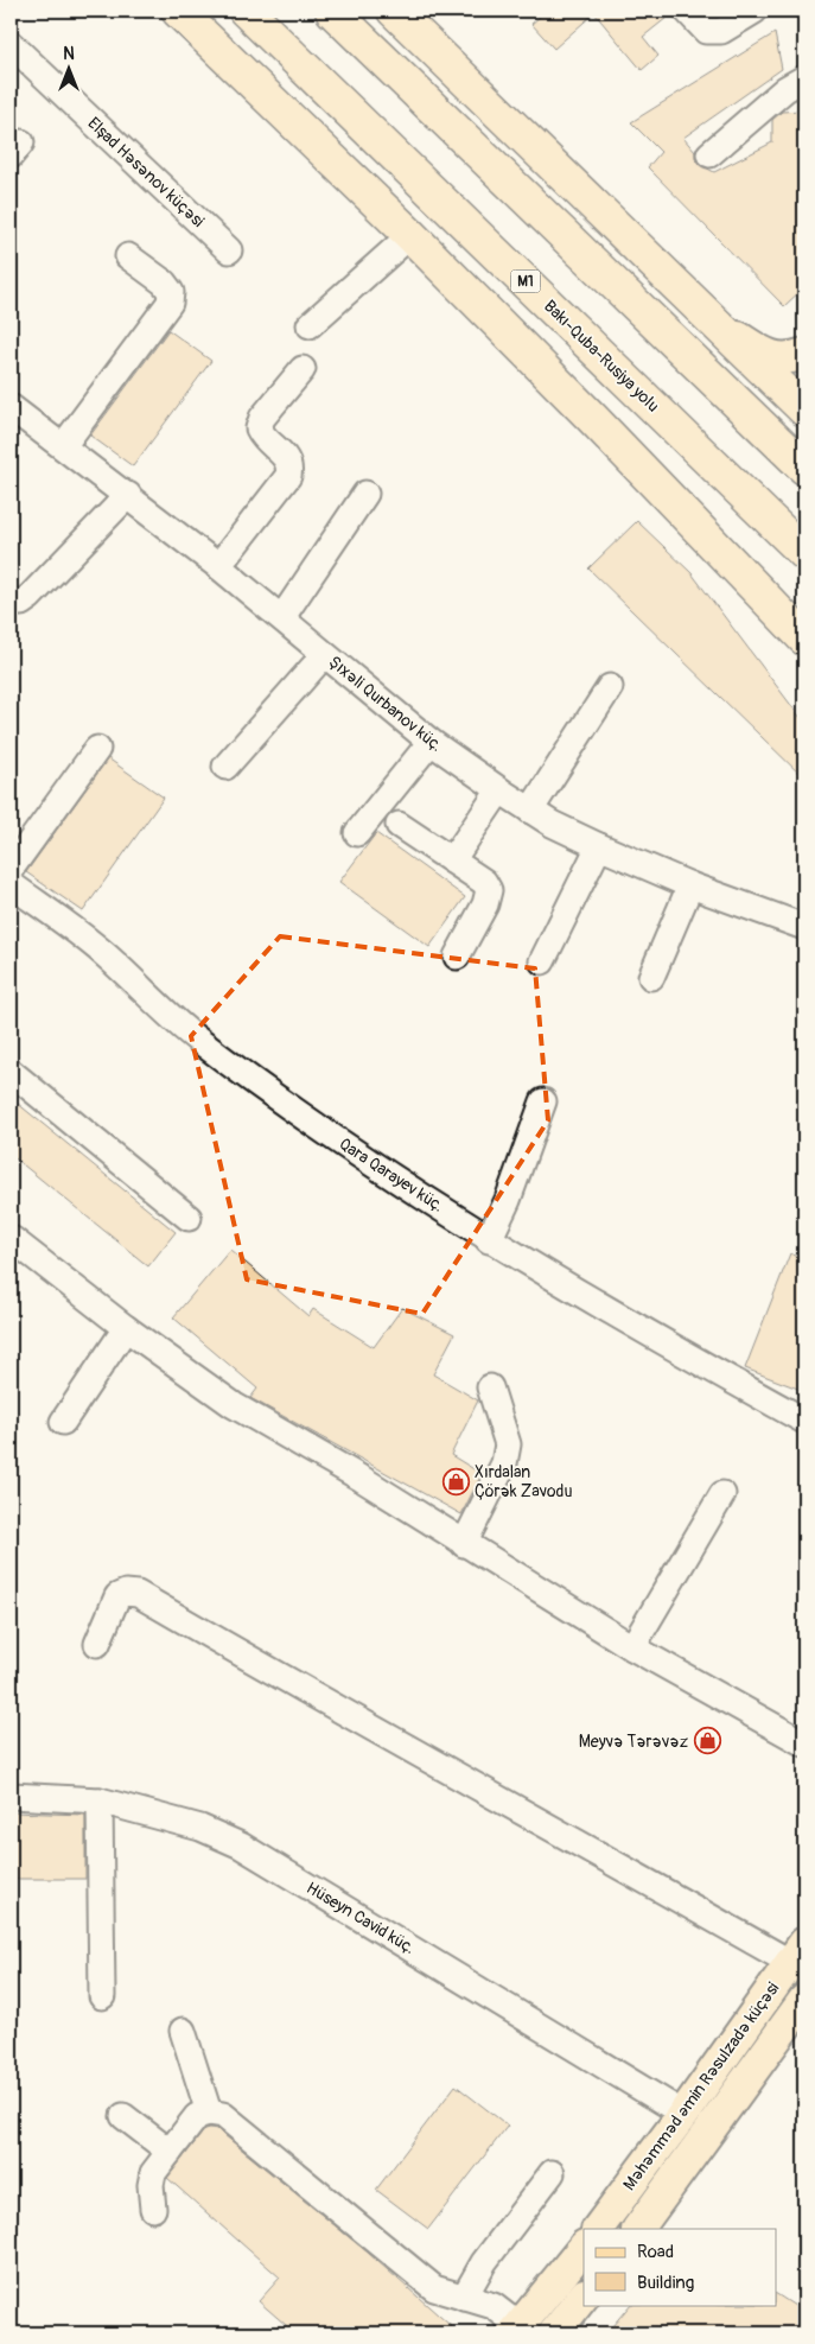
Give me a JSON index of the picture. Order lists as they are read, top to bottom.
{
  "streets": {
    "highway": ["M1", "Bakı-Quba-Rusiya yolu"],
    "main road": ["Məhəmməd Əmin Rəsulzadə küçəsi"],
    "street": [
      "Elşad Həsənov küçəsi",
      "Şıxəli Qurbanov küç.",
      "Qara Qarayev küç.",
      "Hüseyn Cavid küç."
    ]
  },
  "crossings": [
    ["Hüseyn Cavid küç.", "Məhəmməd Əmin Rəsulzadə küçəsi"]
  ],
  "places": {
    "shop": ["Xırdalan Çörək Zavodu", "Meyvə Tərəvəz"]
  },
  "legend": ["Road", "Building"],
  "north": "top"
}
